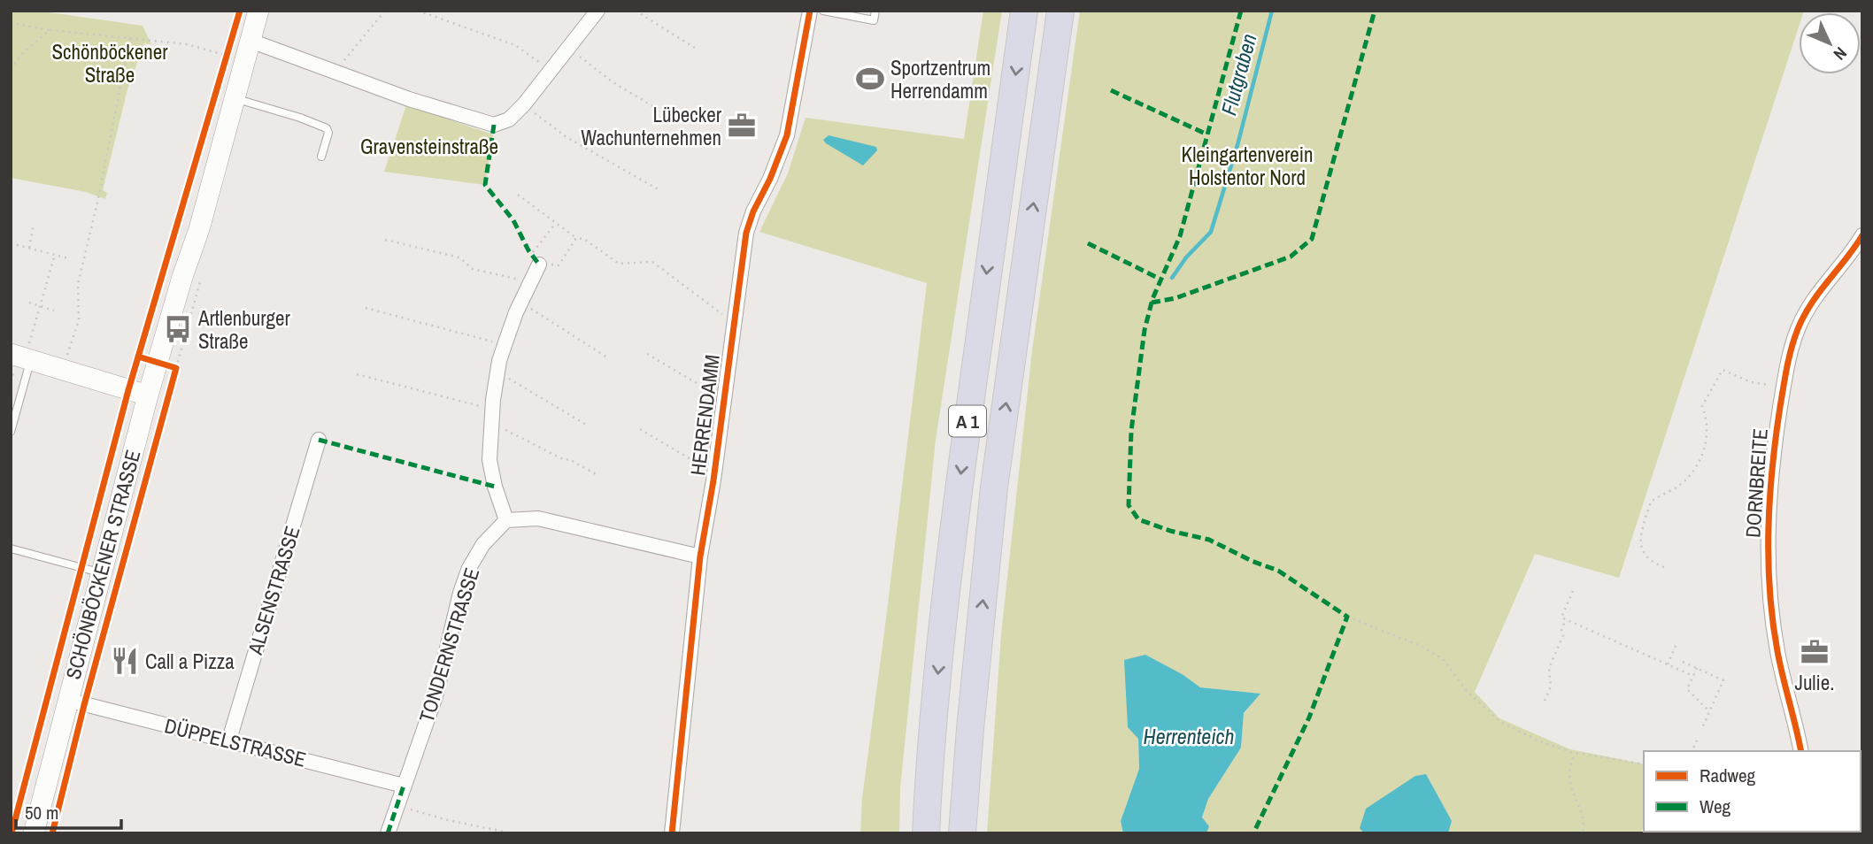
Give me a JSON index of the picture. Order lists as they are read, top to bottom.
{
  "streets": {
    "highway": ["A 1"],
    "main road": ["SCHÖNBÖCKENER STRASSE"],
    "street": [
      "HERRENDAMM",
      "DORNBREITE",
      "ALSENSTRASSE",
      "TONDERNSTRASSE",
      "DÜPPELSTRASSE"
    ]
  },
  "crossings": [
    ["SCHÖNBÖCKENER STRASSE", "DÜPPELSTRASSE"],
    ["ALSENSTRASSE", "DÜPPELSTRASSE"],
    ["TONDERNSTRASSE", "DÜPPELSTRASSE"]
  ],
  "water": ["Flutgraben", "Herrenteich"],
  "parks": ["Schönböckener Straße", "Gravensteinstraße", "Kleingartenverein Holstentor Nord"],
  "places": {
    "sports": ["Sportzentrum Herrendamm"],
    "office": ["Lübecker Wachunternehmen", "Julie."],
    "bus stop": ["Artlenburger Straße"],
    "restaurant": ["Call a Pizza"]
  },
  "legend": ["Radweg", "Weg"],
  "scale_bar": "50 m",
  "north": "bottom right"
}
